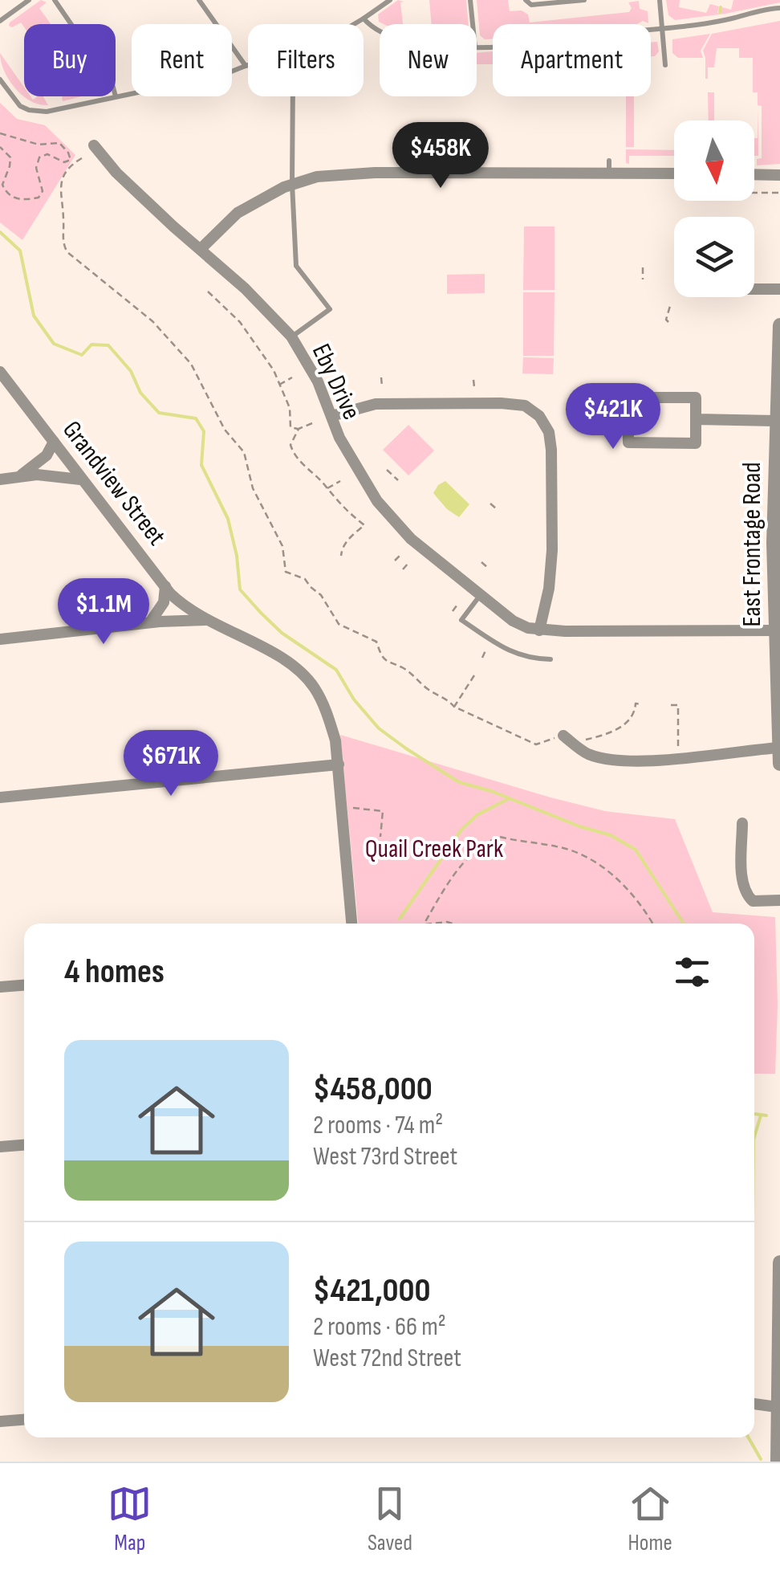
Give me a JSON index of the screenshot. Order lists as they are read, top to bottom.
{
  "streets": {
    "street": ["Eby Drive", "Grandview Street", "East Frontage Road"]
  },
  "crossings": [
    ["Eby Drive", "East Frontage Road"]
  ],
  "parks": ["Quail Creek Park"],
  "north": "bottom",
  "page": {
    "chip": [
      "Buy",
      "Rent",
      "Filters",
      "New",
      "Apartment"
    ],
    "price": [
      "$458K",
      "$421K",
      "$1.1M",
      "$671K"
    ],
    "heading": "4 homes",
    "list": [
      {
        "name": "$458,000",
        "note": "2 rooms · 74 m² · West 73rd Street"
      },
      {
        "name": "$421,000",
        "note": "2 rooms · 66 m² · West 72nd Street"
      }
    ],
    "tabs": ["Map", "Saved", "Home"]
  }
}
